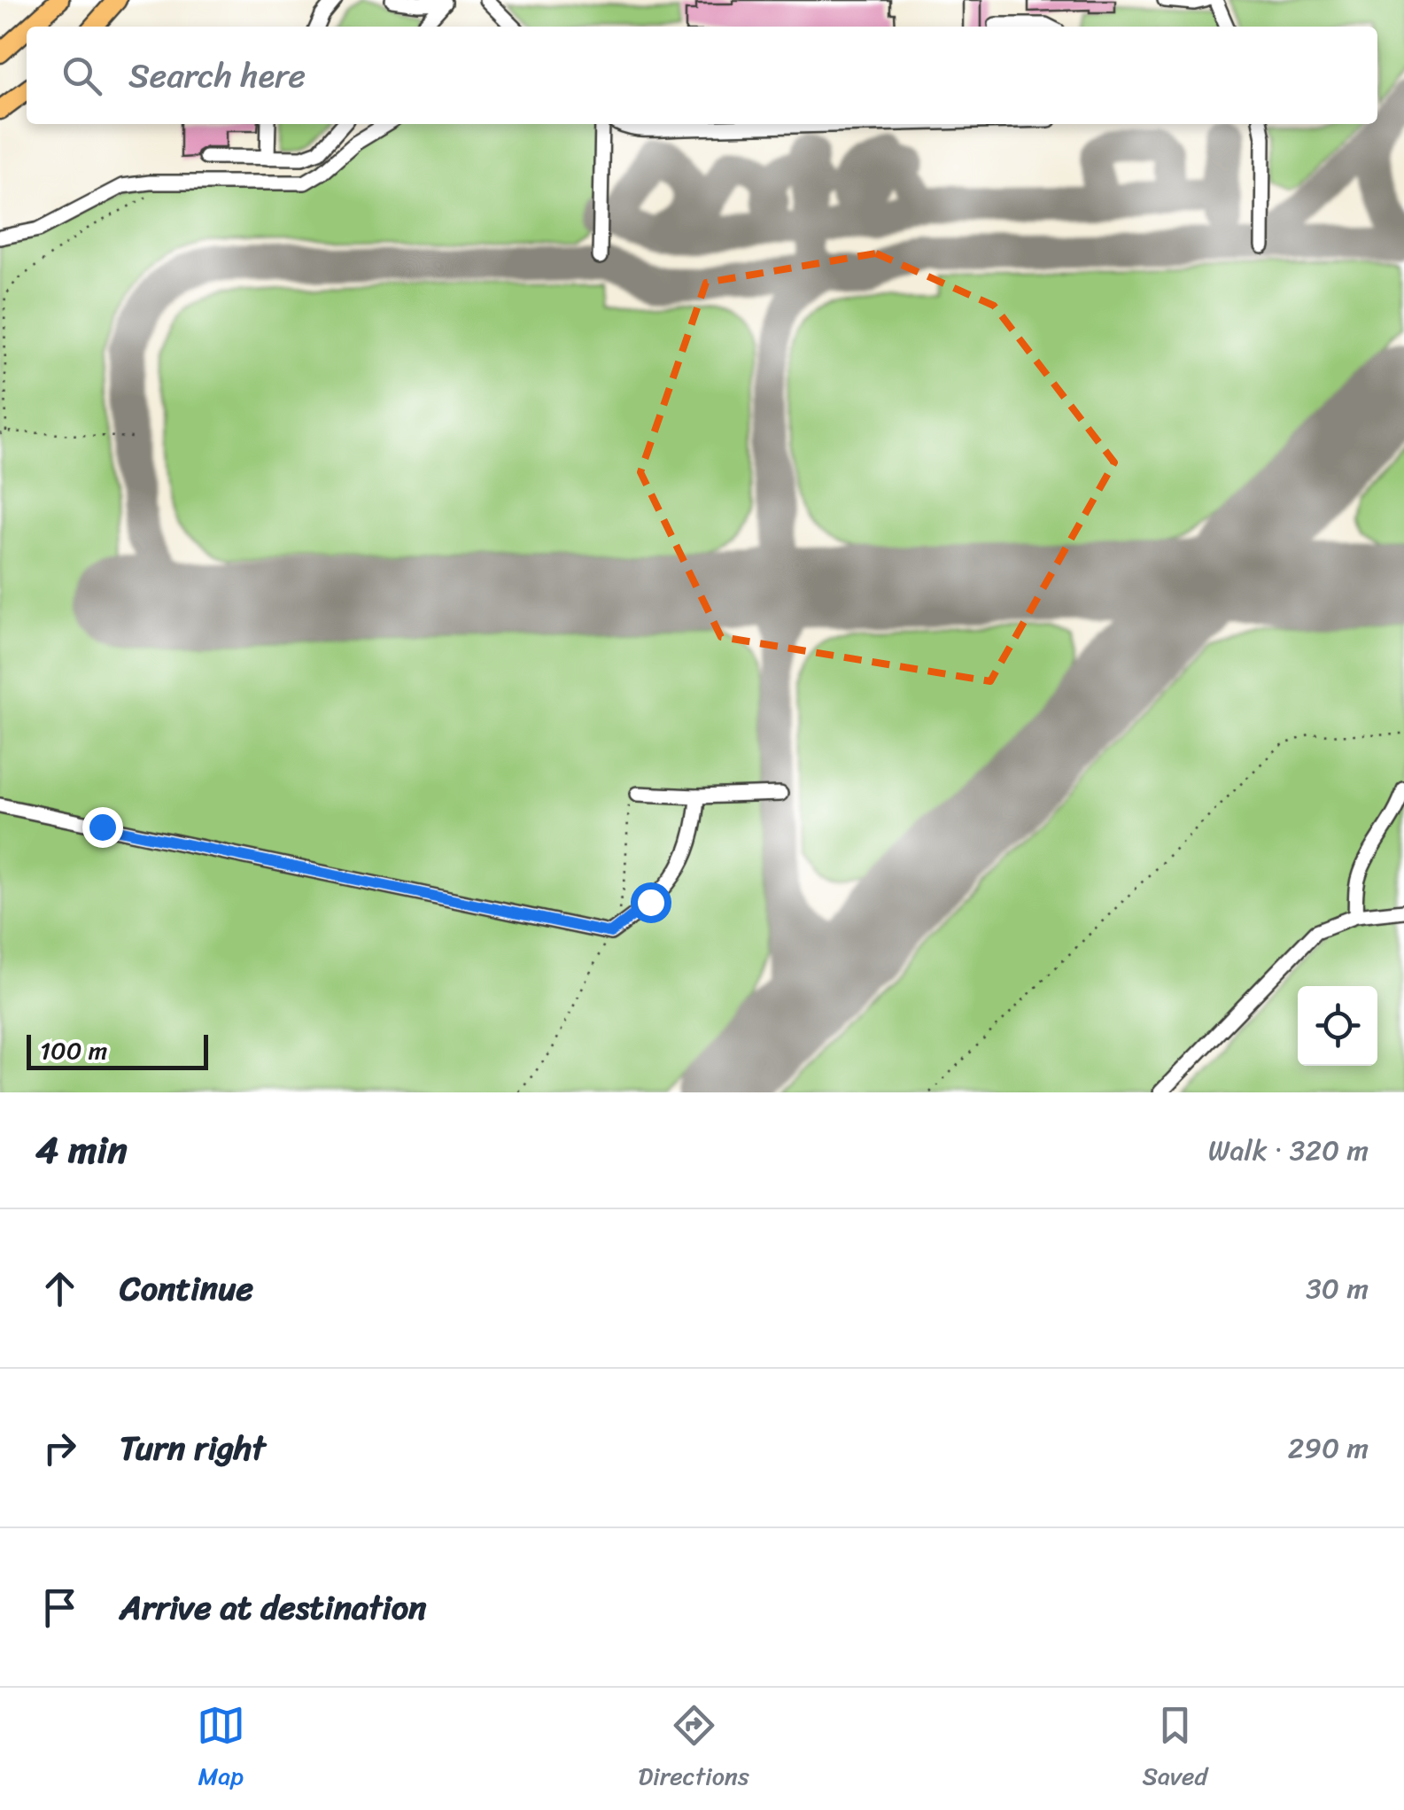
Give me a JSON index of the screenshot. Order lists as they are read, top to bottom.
{
  "scale_bar": "100 m",
  "page": {
    "search": "Search here",
    "scale": "100 m",
    "heading": ["4 min", "Walk · 320 m"],
    "list": [
      ["Continue", "30 m"],
      ["Turn right", "290 m"],
      "Arrive at destination"
    ],
    "nav": ["Map", "Directions", "Saved"]
  }
}
